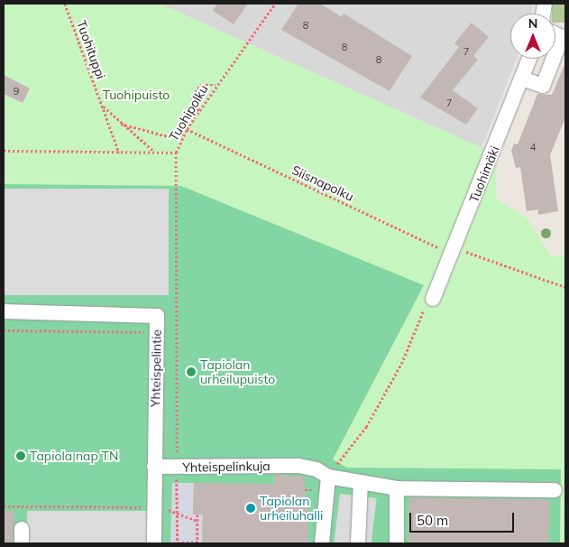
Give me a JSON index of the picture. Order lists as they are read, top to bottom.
{
  "streets": {
    "street": ["Tuohimäki", "Yhteispelintie", "Yhteispelinkuja"],
    "path": ["Tuohituppi", "Tuohipolku", "Siisnapolku"]
  },
  "crossings": [
    ["Tuohipolku", "Siisnapolku"],
    ["Tuohipolku", "Yhteispelinkuja"],
    ["Tuohimäki", "Siisnapolku"],
    ["Yhteispelintie", "Yhteispelinkuja"]
  ],
  "parks": ["Tuohipuisto"],
  "places": ["Tapiolan urheilupuisto", "Tapiola nap TN", "Tapiolan urheiluhalli"],
  "house_numbers": [
    "8",
    "8",
    "7",
    "8",
    "9",
    "7",
    "4"
  ],
  "scale_bar": "50 m",
  "north": "top"
}
